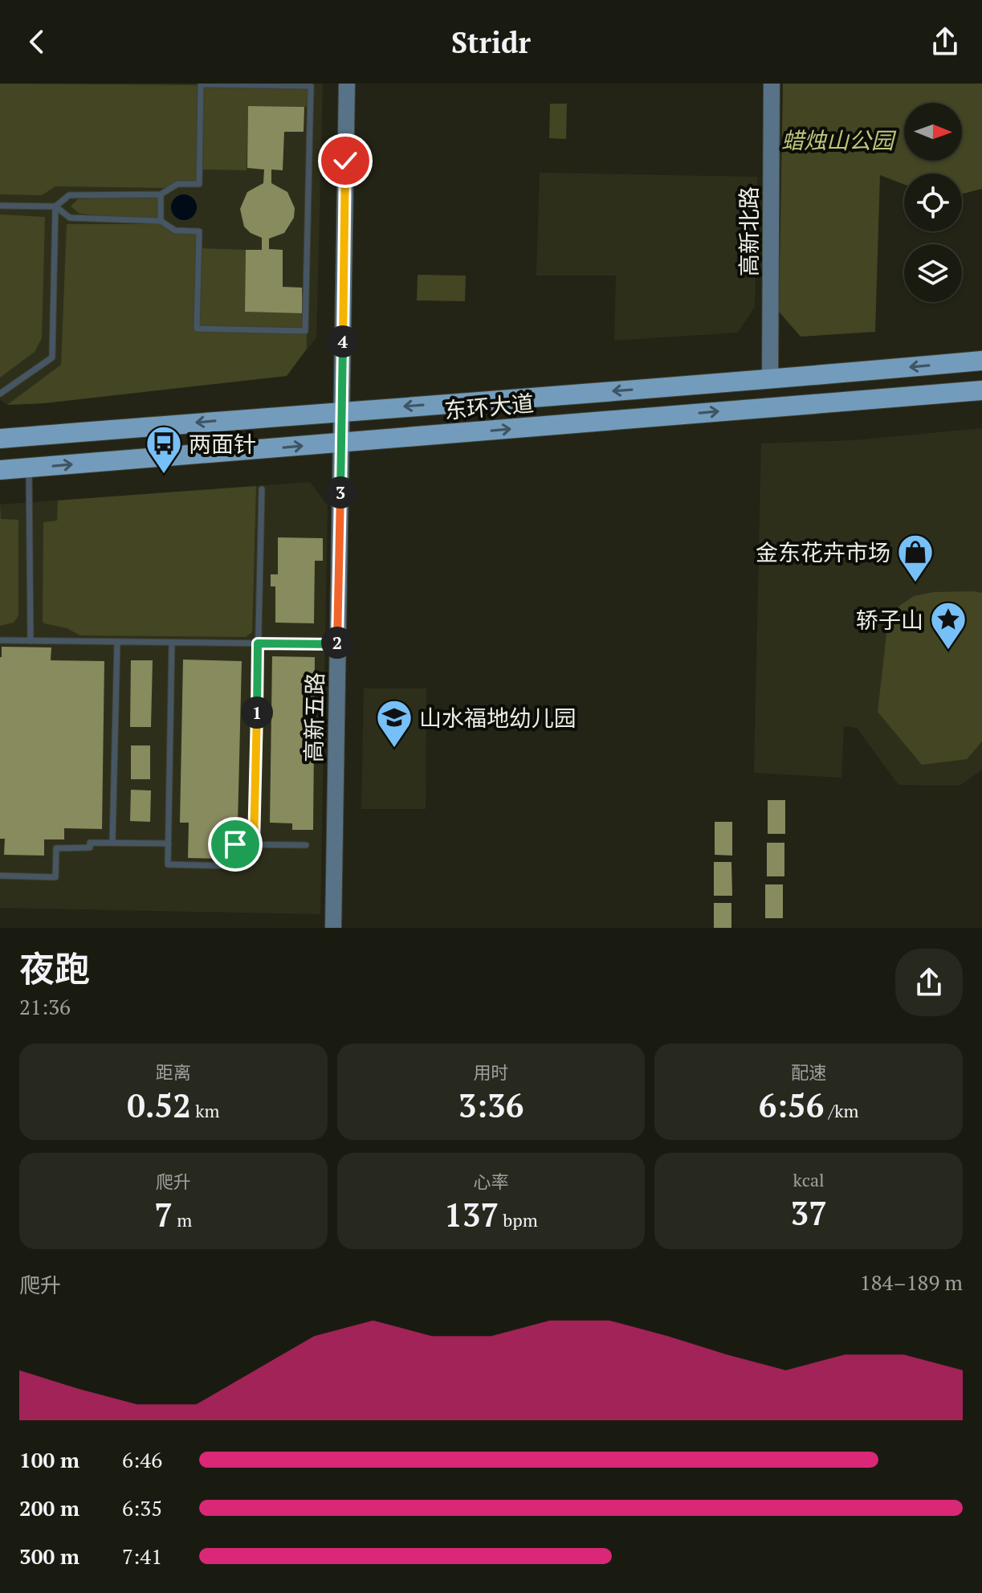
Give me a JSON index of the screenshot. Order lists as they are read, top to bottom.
{
  "streets": {
    "highway": ["东环大道"],
    "main road": ["高新北路", "高新五路"]
  },
  "crossings": [
    ["高新北路", "东环大道"],
    ["东环大道", "高新五路"]
  ],
  "parks": ["蜡烛山公园"],
  "places": {
    "bus stop": ["两面针"],
    "shop": ["金东花卉市场"],
    "place": ["轿子山"],
    "school or university": ["山水福地幼儿园"]
  },
  "north": "right",
  "page": {
    "header": "Stridr",
    "pins": [
      "4",
      "3",
      "2",
      "1"
    ],
    "heading": ["夜跑", "21:36"],
    "stats": [
      ["距离", "0.52 km"],
      ["用时", "3:36"],
      ["配速", "6:56 /km"],
      ["爬升", "7 m"],
      ["心率", "137 bpm"],
      ["kcal", "37"]
    ],
    "chart": ["爬升", "184–189 m"],
    "list": [
      {
        "name": "100 m",
        "note": "6:46"
      },
      {
        "name": "200 m",
        "note": "6:35"
      },
      {
        "name": "300 m",
        "note": "7:41"
      }
    ]
  }
}
